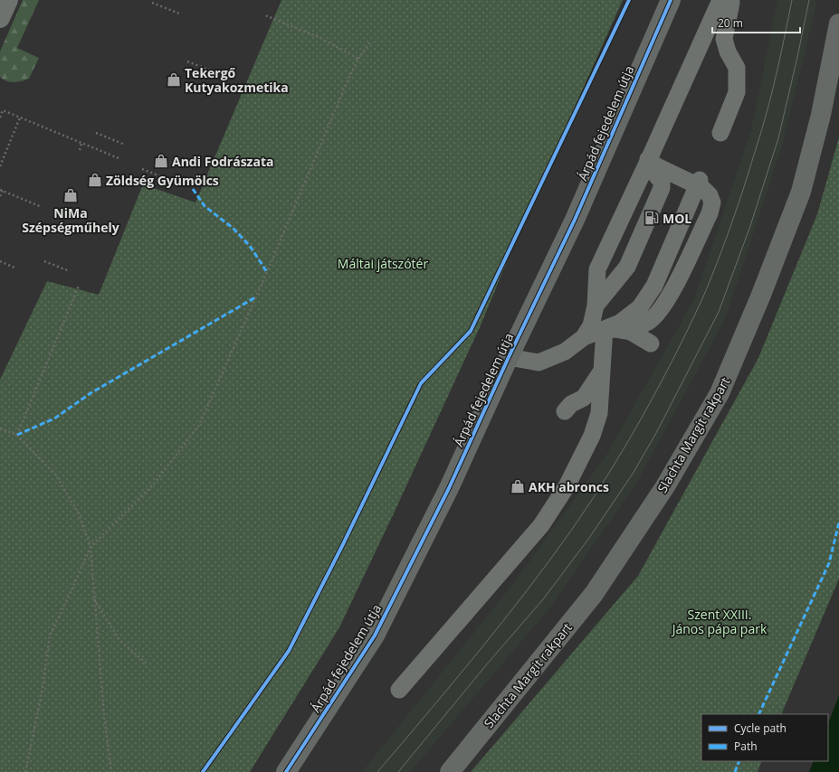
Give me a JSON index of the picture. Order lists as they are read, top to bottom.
{
  "streets": {
    "street": ["Árpád fejedelem útja", "Slachta Margit rakpart"]
  },
  "parks": ["Máltai játszótér", "Szent XXIII. János pápa park"],
  "places": {
    "shop": [
      "Tekergő Kutyakozmetika",
      "Andi Fodrászata",
      "Zöldség Gyümölcs",
      "NiMa Szépségműhely",
      "AKH abroncs"
    ],
    "fuel station": ["MOL"]
  },
  "legend": ["Cycle path", "Path"],
  "scale_bar": "20 m"
}
